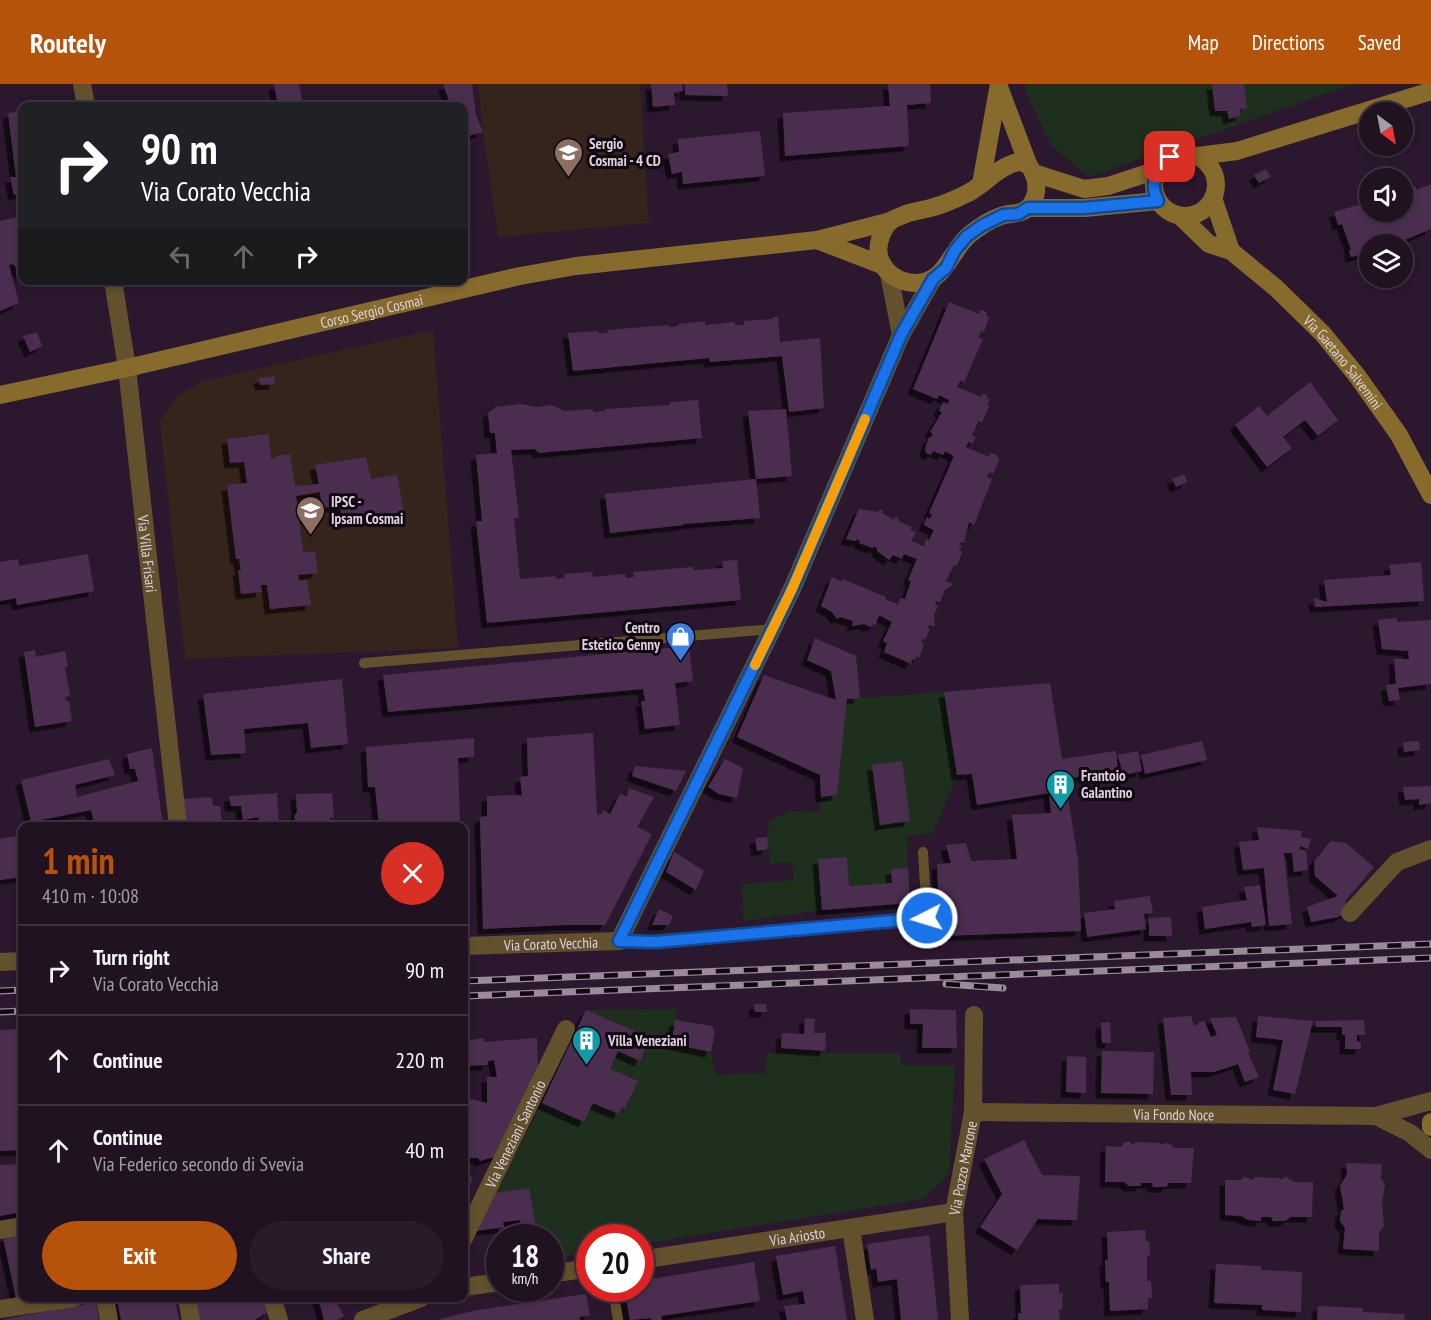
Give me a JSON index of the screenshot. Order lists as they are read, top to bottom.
{
  "streets": {
    "main road": ["Corso Sergio Cosmai", "Via Gaetano Salvemini"],
    "street": [
      "Via Villa Frisari",
      "Via Corato Vecchia",
      "Via Fondo Noce",
      "Via Veneziani Santonio",
      "Via Pozzo Marrone",
      "Via Ariosto"
    ]
  },
  "crossings": [
    ["Corso Sergio Cosmai", "Via Villa Frisari"],
    ["Corso Sergio Cosmai", "Via Corato Vecchia"],
    ["Via Fondo Noce", "Via Pozzo Marrone"],
    ["Via Pozzo Marrone", "Via Ariosto"]
  ],
  "places": {
    "school or university": ["Sergio Cosmai - 4 CD", "IPSC - Ipsam Cosmai"],
    "shop": ["Centro Estetico Genny"],
    "building": ["Frantoio Galantino", "Villa Veneziani"]
  },
  "north": "bottom right",
  "page": {
    "header": "Routely",
    "nav": ["Map", "Directions", "Saved"],
    "turn": ["90 m", "Via Corato Vecchia"],
    "heading": ["1 min", "410 m · 10:08"],
    "list": [
      {
        "name": "Turn right",
        "note": "Via Corato Vecchia",
        "value": "90 m"
      },
      {
        "name": "Continue",
        "value": "220 m"
      },
      {
        "name": "Continue",
        "note": "Via Federico secondo di Svevia",
        "value": "40 m"
      }
    ],
    "buttons": ["Exit", "Share"],
    "speed": "18 km/h",
    "limit": "20"
  }
}
